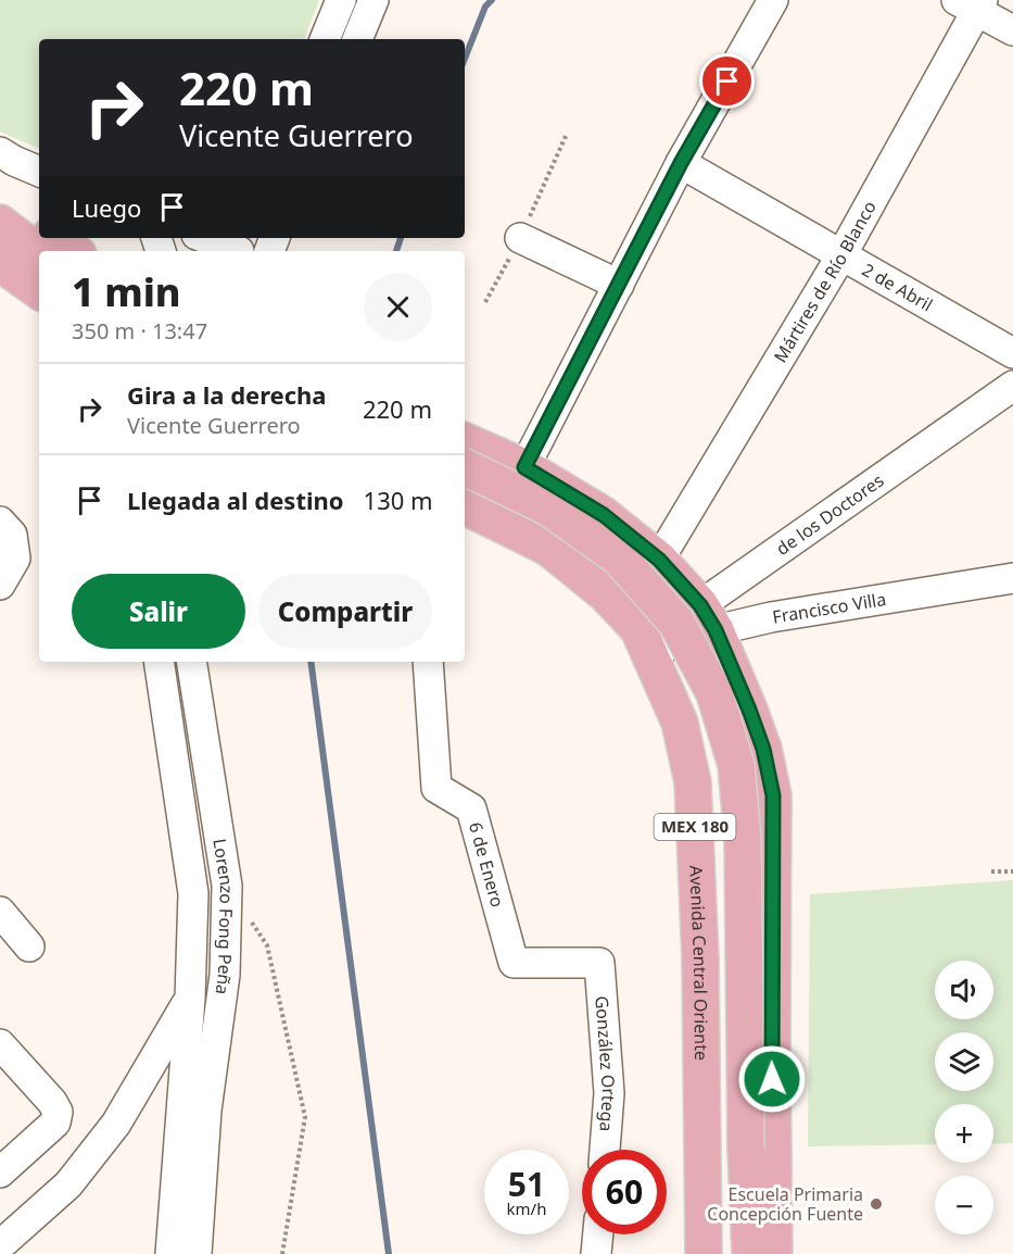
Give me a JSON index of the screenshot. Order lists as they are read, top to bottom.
{
  "streets": {
    "main road": ["MEX 180", "Avenida Central Oriente"],
    "street": [
      "Mártires de Río Blanco",
      "2 de Abril",
      "de los Doctores",
      "Francisco Villa",
      "6 de Enero",
      "Lorenzo Fong Peña",
      "González Ortega"
    ]
  },
  "crossings": [
    ["Mártires de Río Blanco", "2 de Abril"],
    ["de los Doctores", "Francisco Villa"],
    ["Francisco Villa", "Avenida Central Oriente"],
    ["6 de Enero", "González Ortega"]
  ],
  "places": ["Escuela Primaria Concepción Fuente"],
  "page": {
    "turn": ["220 m", "Vicente Guerrero"],
    "then": "Luego",
    "heading": ["1 min", "350 m · 13:47"],
    "list": [
      {
        "name": "Gira a la derecha",
        "note": "Vicente Guerrero",
        "value": "220 m"
      },
      {
        "name": "Llegada al destino",
        "value": "130 m"
      }
    ],
    "buttons": ["Salir", "Compartir"],
    "map_buttons": ["+", "−"],
    "speed": "51 km/h",
    "limit": "60"
  }
}
